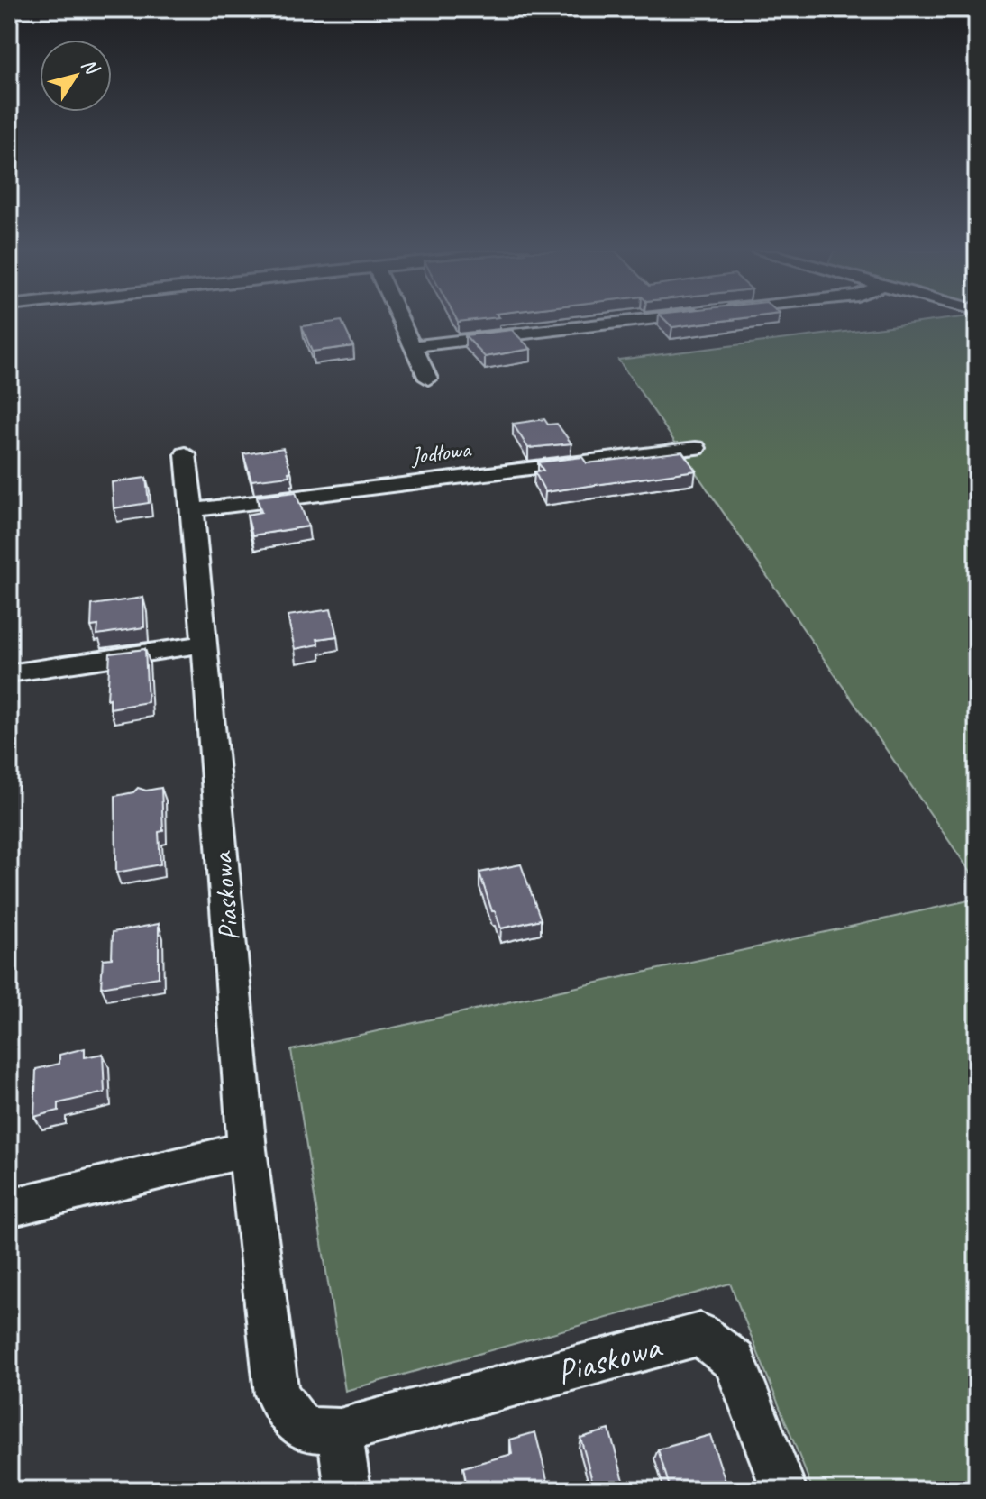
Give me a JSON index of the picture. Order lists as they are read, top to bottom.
{
  "streets": {
    "street": ["Jodłowa", "Piaskowa"]
  },
  "crossings": [
    ["Jodłowa", "Piaskowa"]
  ],
  "north": "top right"
}
